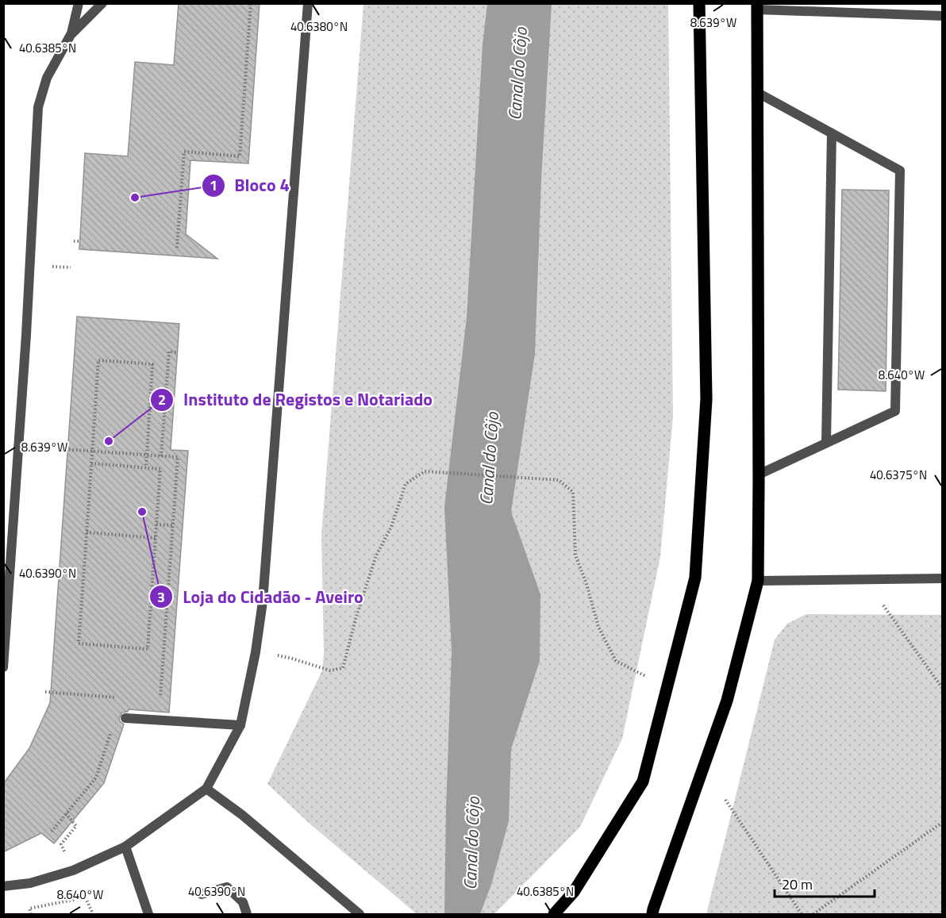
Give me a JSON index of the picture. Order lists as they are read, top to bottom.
{
  "water": ["Canal do Côjo"],
  "places": ["Bloco 4", "Instituto de Registos e Notariado", "Loja do Cidadão - Aveiro"],
  "scale_bar": "20 m",
  "coordinates": [
    "8.639°W",
    "40.6380°N",
    "40.6385°N",
    "8.640°W",
    "40.6375°N",
    "40.6390°N"
  ]
}
